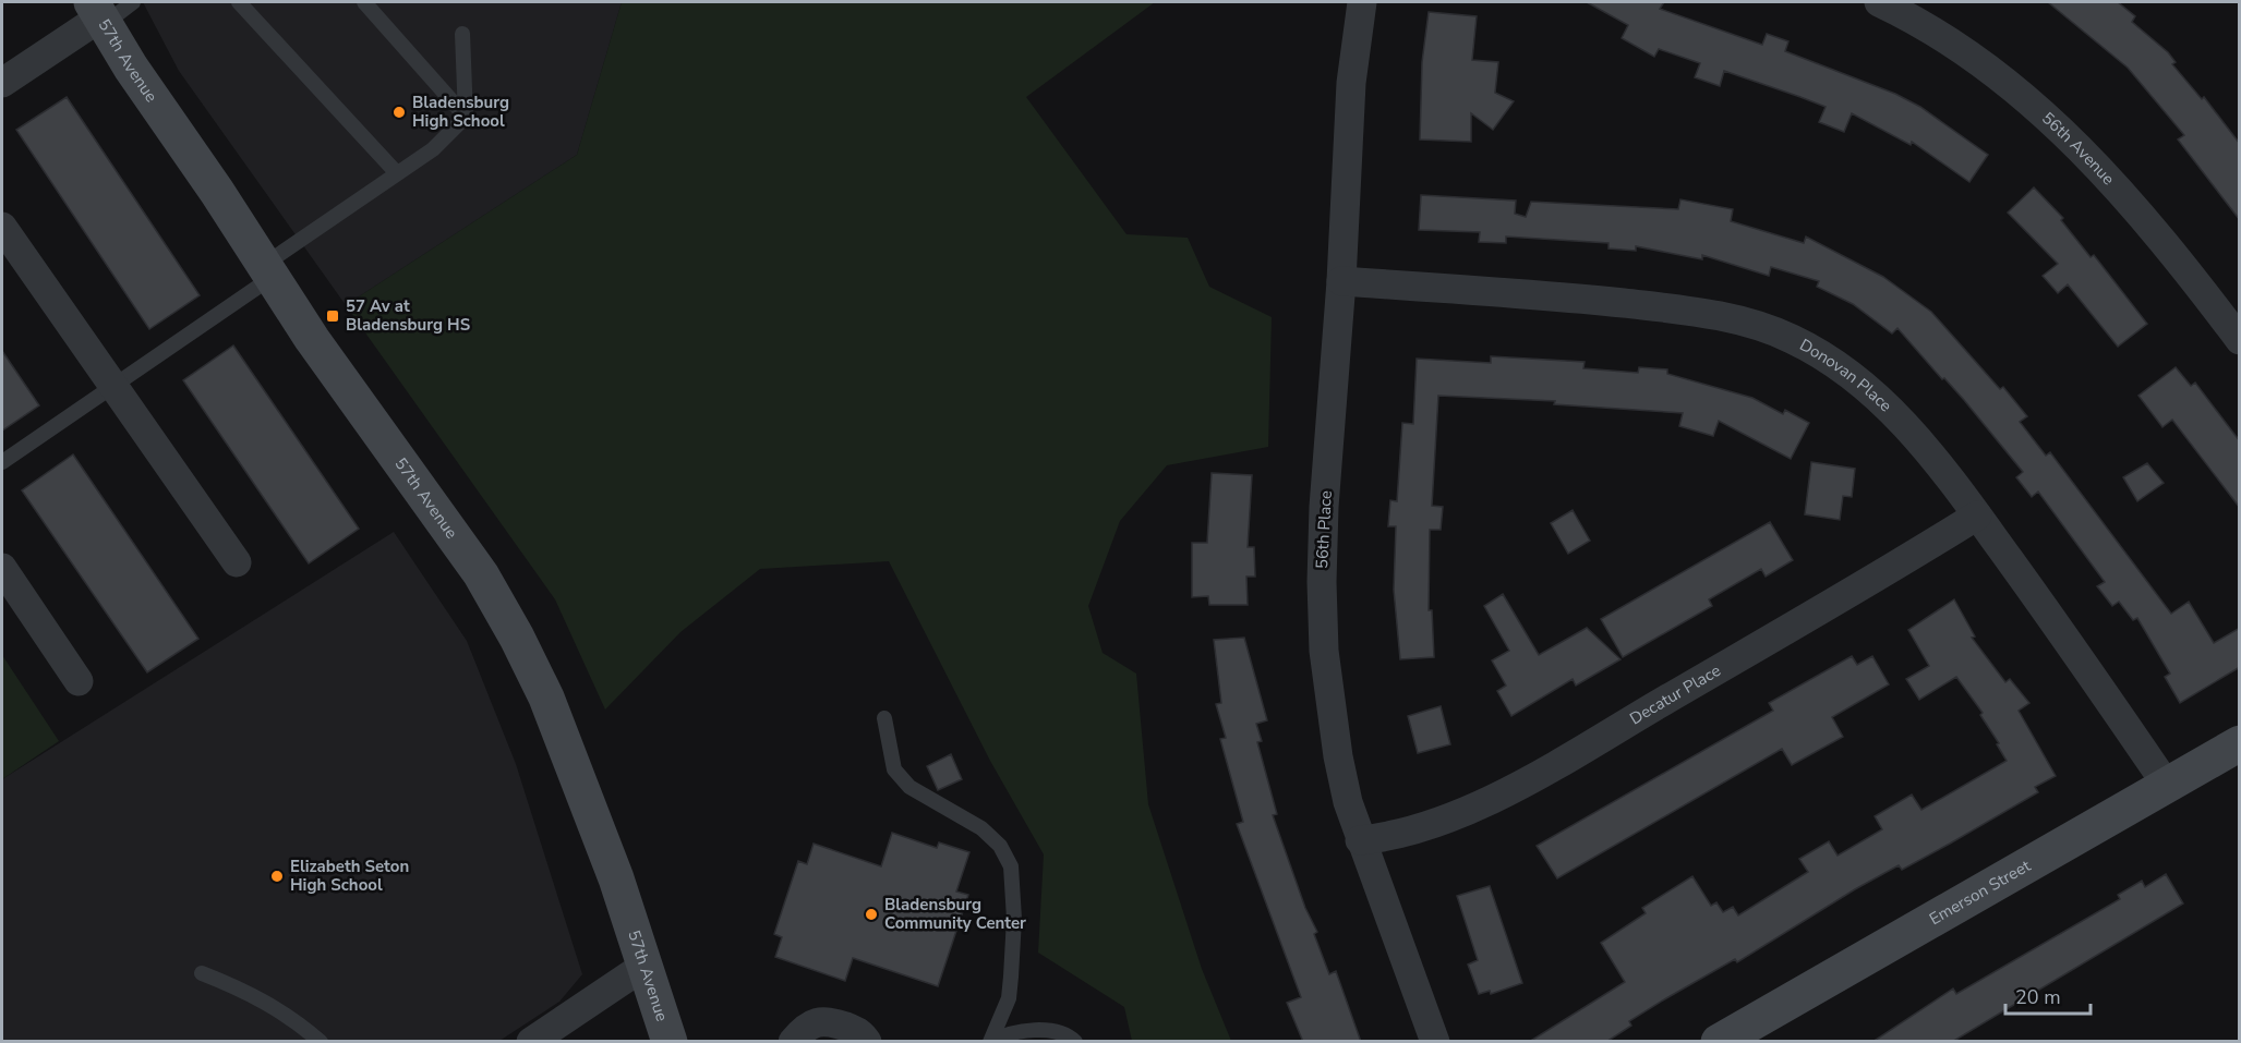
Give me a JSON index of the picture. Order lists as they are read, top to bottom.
{
  "streets": {
    "street": [
      "57th Avenue",
      "56th Avenue",
      "Donovan Place",
      "56th Place",
      "Decatur Place",
      "Emerson Street"
    ]
  },
  "crossings": [
    ["Donovan Place", "56th Place"],
    ["Donovan Place", "Decatur Place"],
    ["Donovan Place", "Emerson Street"],
    ["56th Place", "Decatur Place"]
  ],
  "places": {
    "other": ["Bladensburg High School", "Elizabeth Seton High School", "Bladensburg Community Center"],
    "transit": ["57 Av at Bladensburg HS"]
  },
  "scale_bar": "20 m"
}
